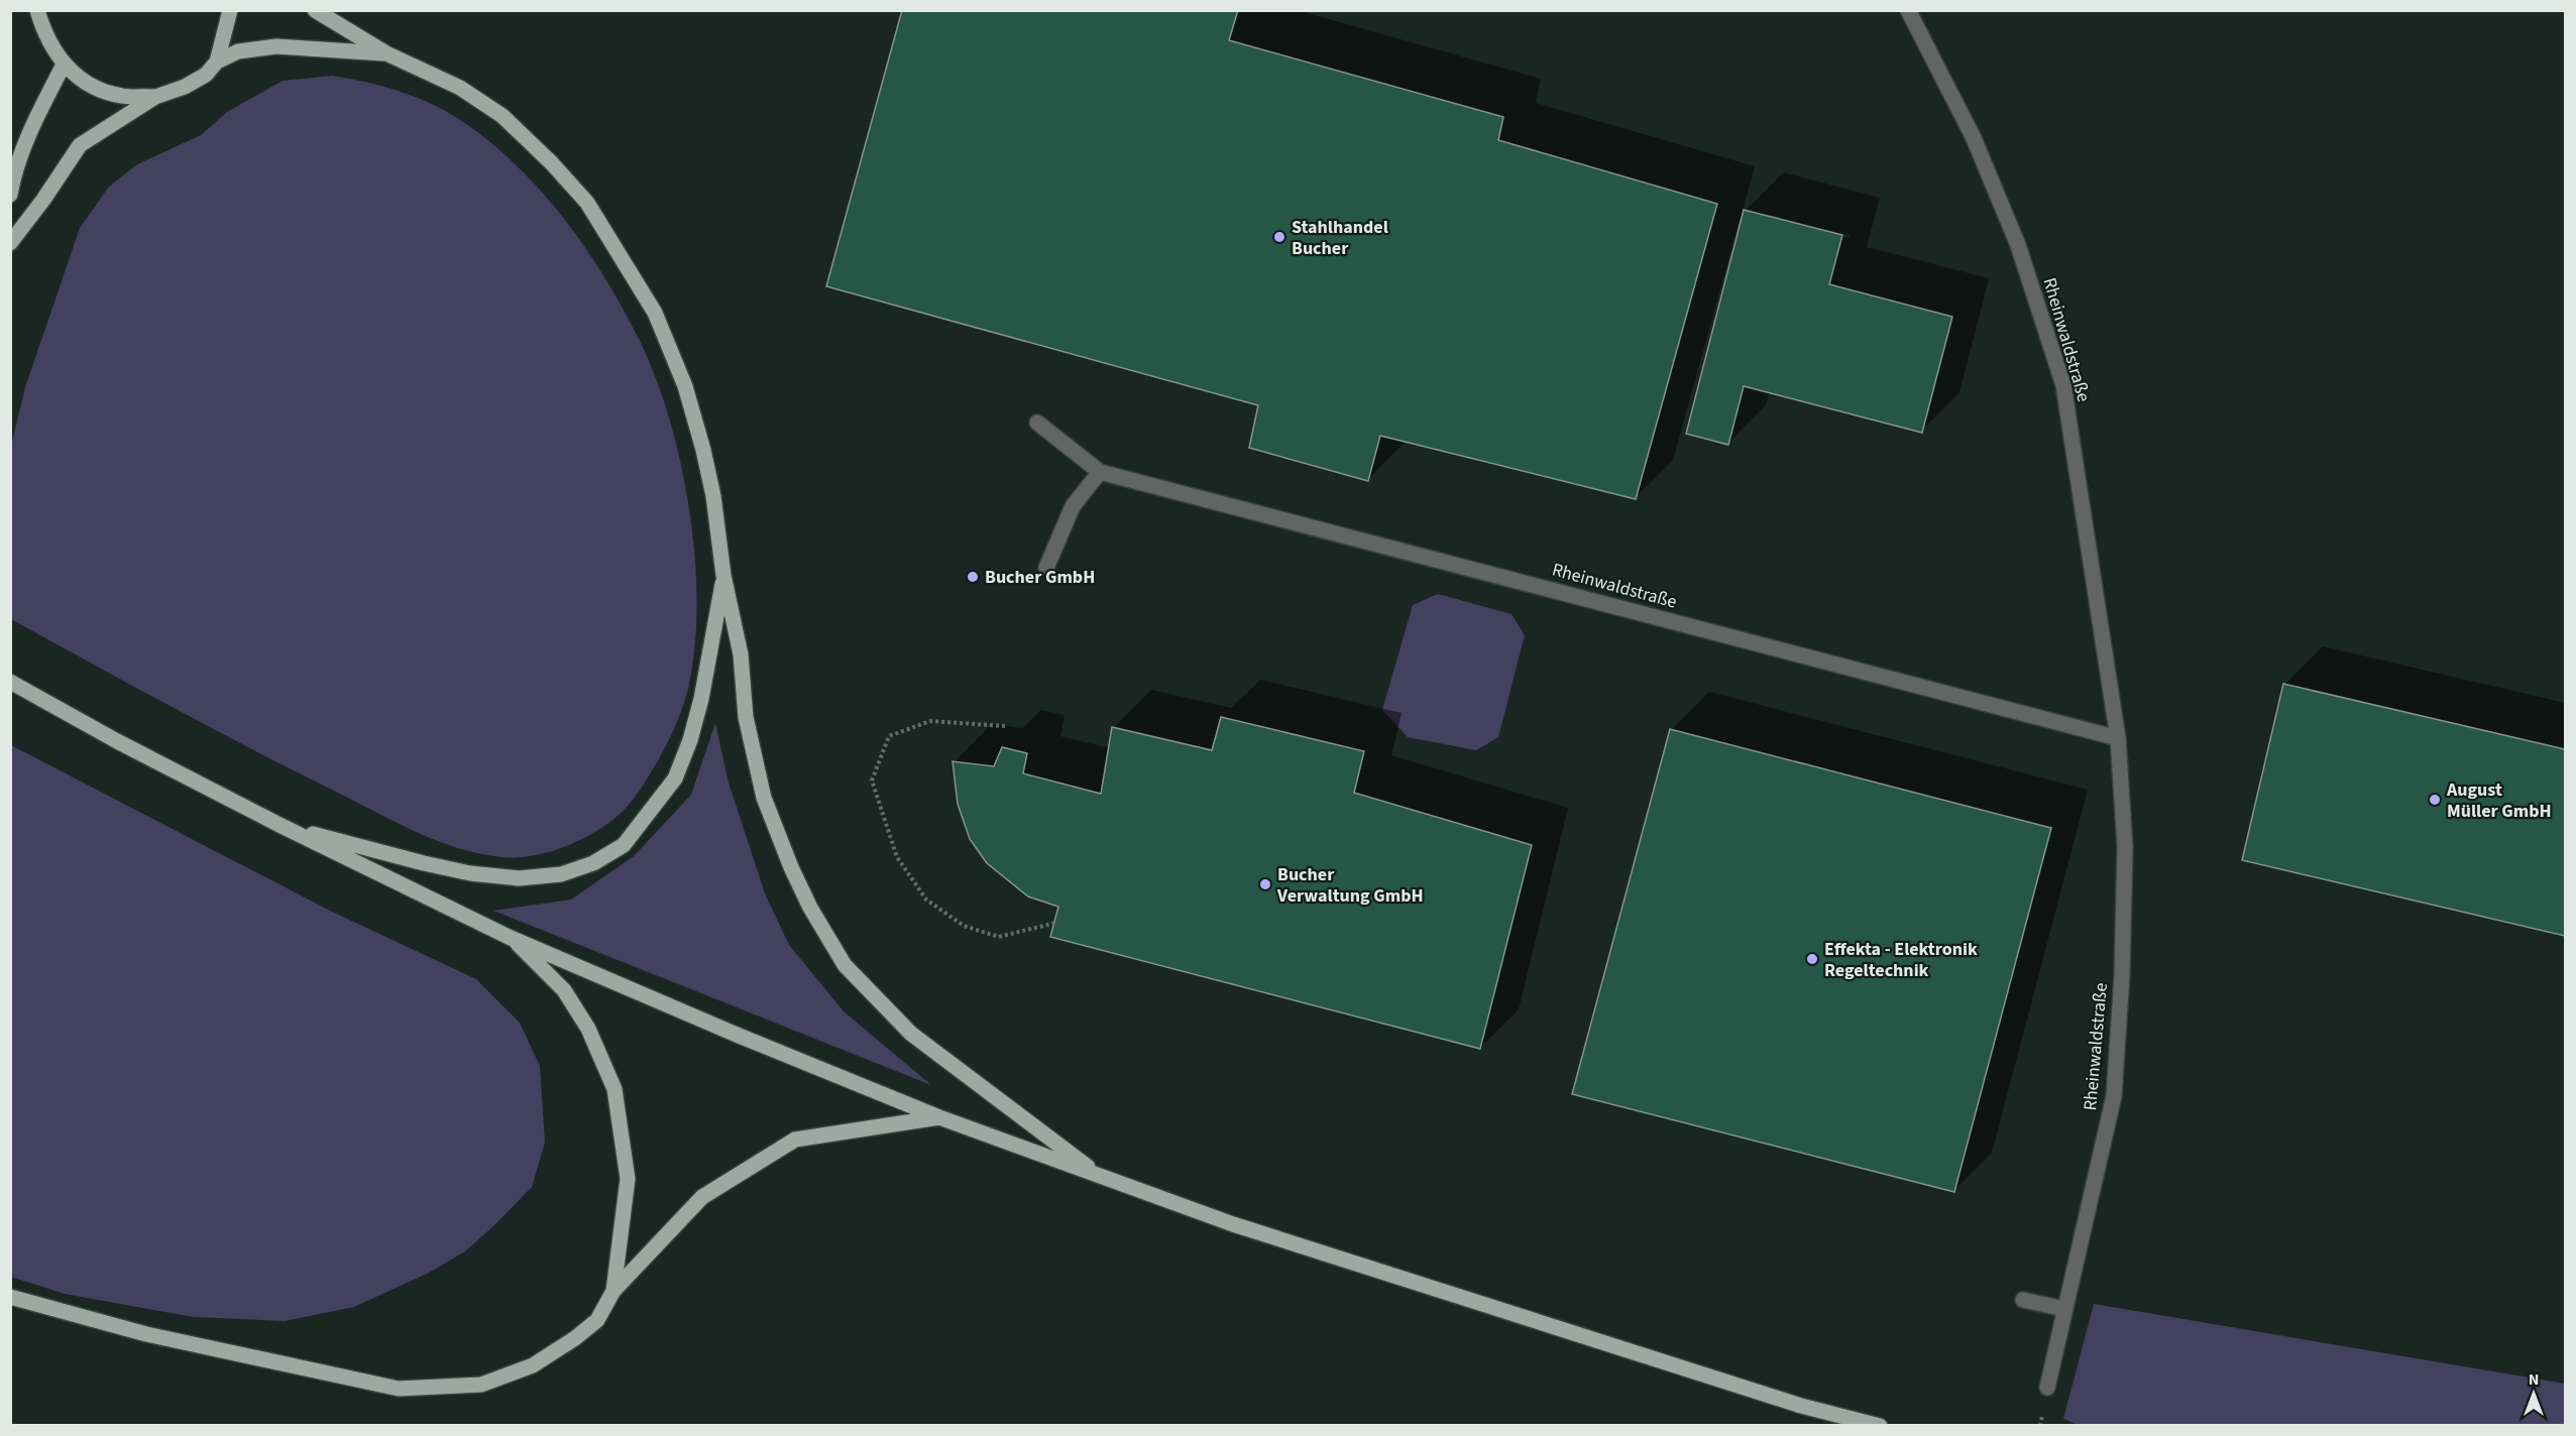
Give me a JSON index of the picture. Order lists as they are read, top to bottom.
{
  "streets": {
    "street": ["Rheinwaldstraße"]
  },
  "places": [
    "Stahlhandel Bucher",
    "Bucher GmbH",
    "August Müller GmbH",
    "Bucher Verwaltung GmbH",
    "Effekta - Elektronik Regeltechnik"
  ],
  "north": "top"
}
